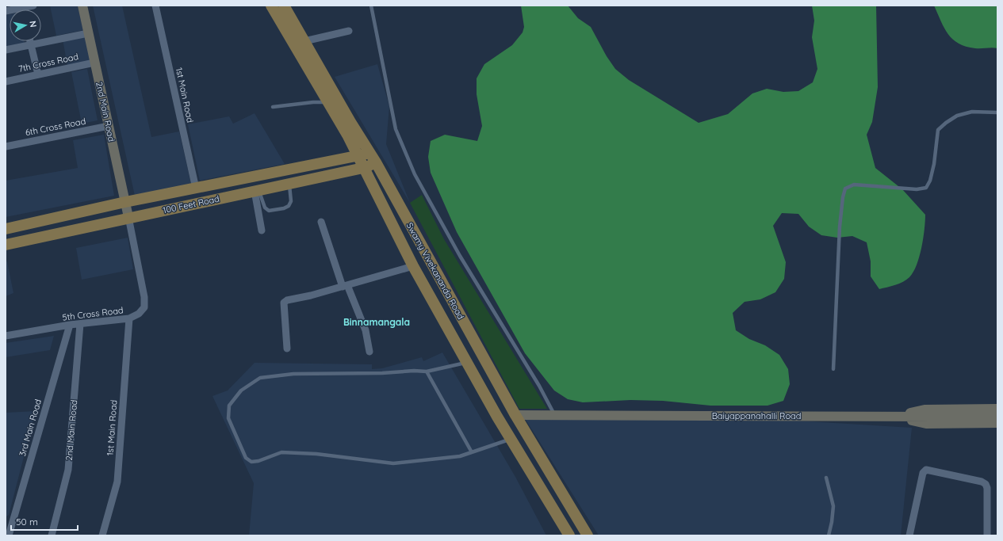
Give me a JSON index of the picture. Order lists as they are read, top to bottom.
{
  "streets": {
    "main road": ["100 Feet Road", "Swamy Vivekananda Road"],
    "street": [
      "7th Cross Road",
      "1st Main Road",
      "2nd Main Road",
      "6th Cross Road",
      "5th Cross Road",
      "Baiyappanahalli Road",
      "3rd Main Road"
    ]
  },
  "crossings": [
    ["7th Cross Road", "2nd Main Road"],
    ["1st Main Road", "100 Feet Road"],
    ["1st Main Road", "5th Cross Road"],
    ["2nd Main Road", "6th Cross Road"],
    ["2nd Main Road", "100 Feet Road"],
    ["2nd Main Road", "5th Cross Road"],
    ["100 Feet Road", "Swamy Vivekananda Road"],
    ["100 Feet Road", "5th Cross Road"],
    ["Swamy Vivekananda Road", "Baiyappanahalli Road"],
    ["5th Cross Road", "3rd Main Road"]
  ],
  "districts": ["Binnamangala"],
  "scale_bar": "50 m",
  "north": "right"
}
